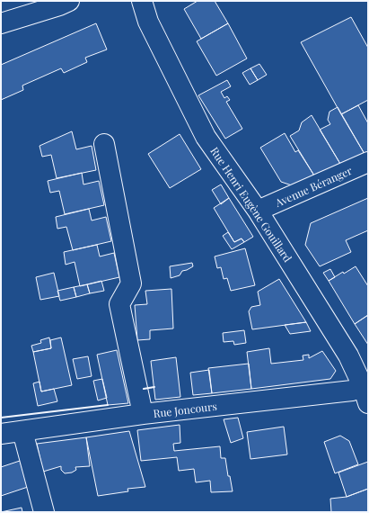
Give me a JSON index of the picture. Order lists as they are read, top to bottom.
{
  "streets": {
    "street": ["Avenue Béranger", "Rue Henri Eugène Gouillard", "Rue Joncours"]
  },
  "crossings": [
    ["Avenue Béranger", "Rue Henri Eugène Gouillard"],
    ["Rue Henri Eugène Gouillard", "Rue Joncours"]
  ]
}
